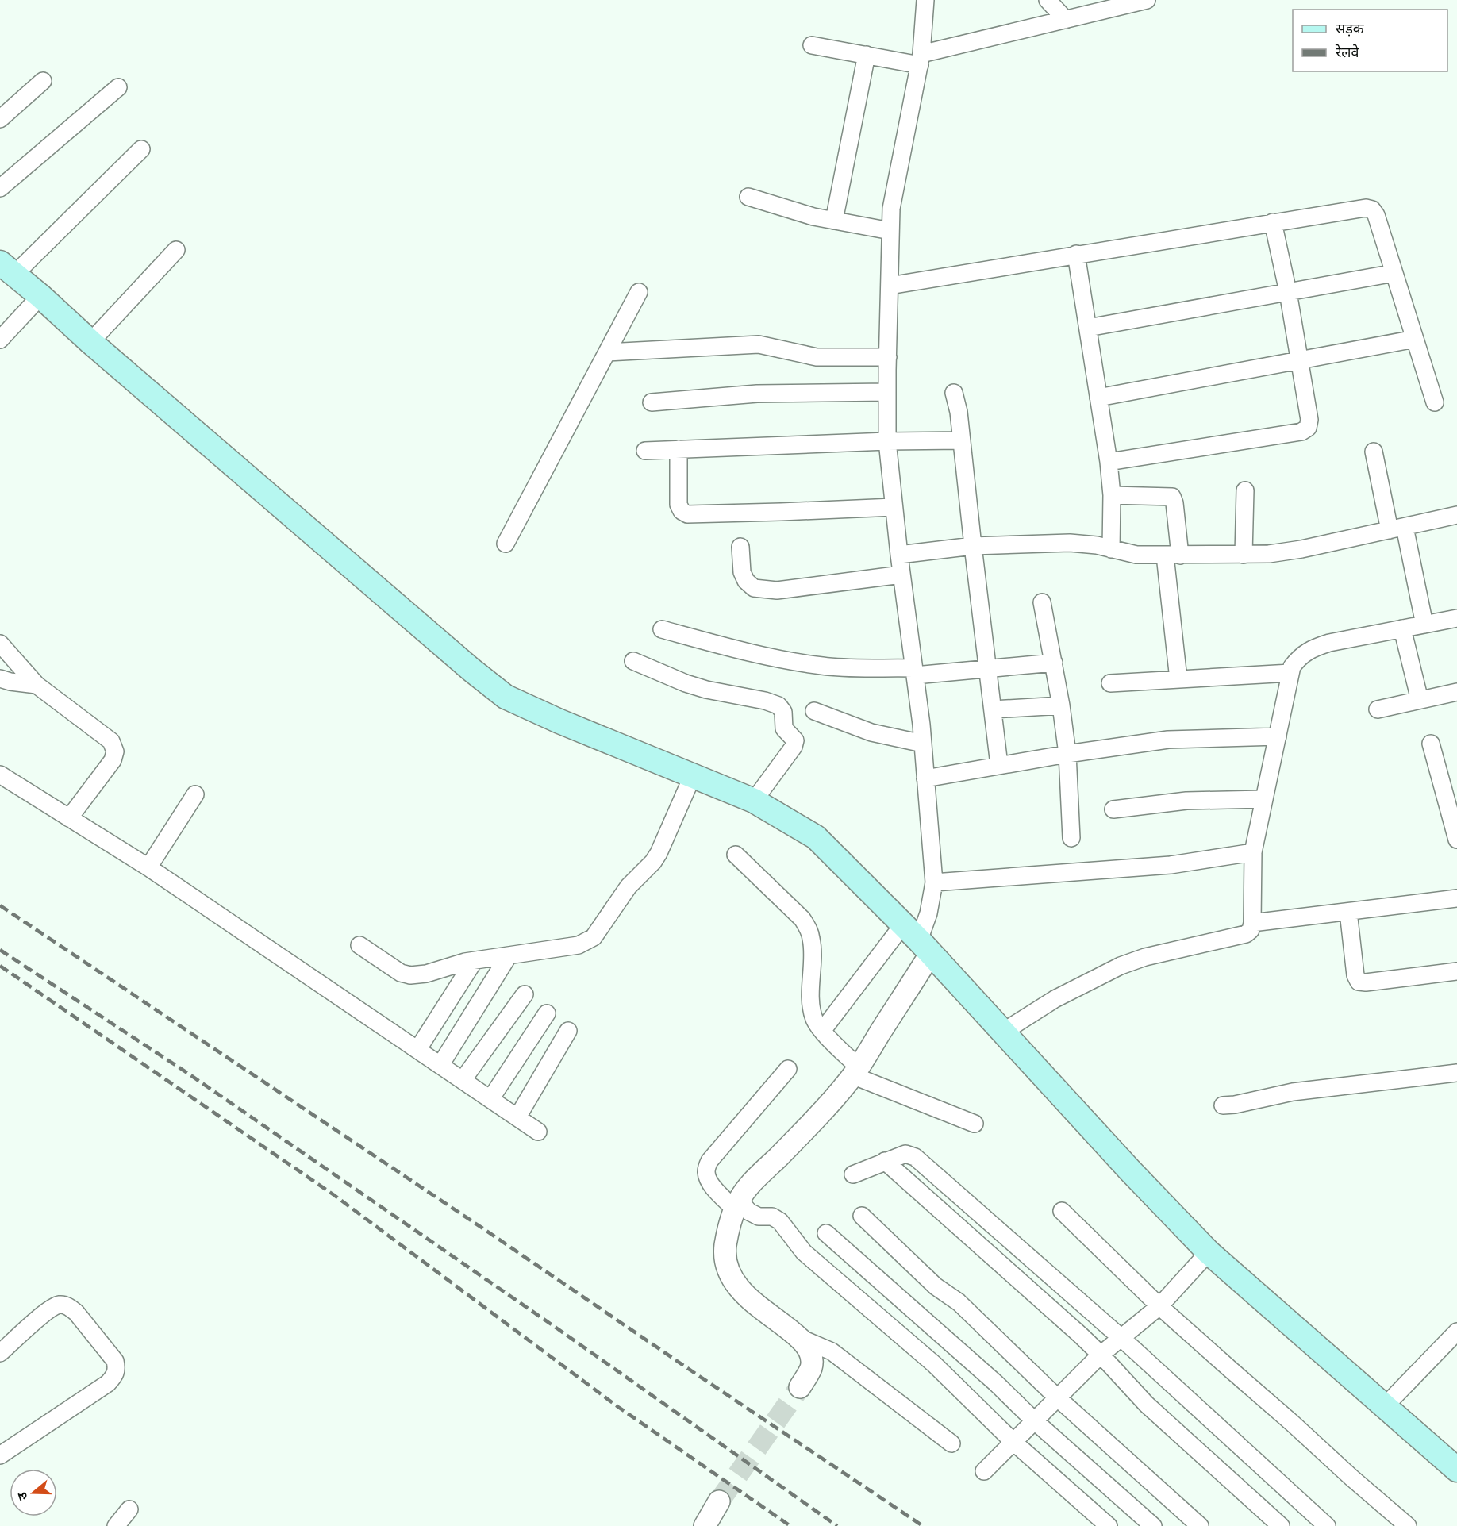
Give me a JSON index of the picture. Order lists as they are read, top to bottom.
{
  "legend": ["सड़क", "रेलवे"],
  "north": "left"
}
